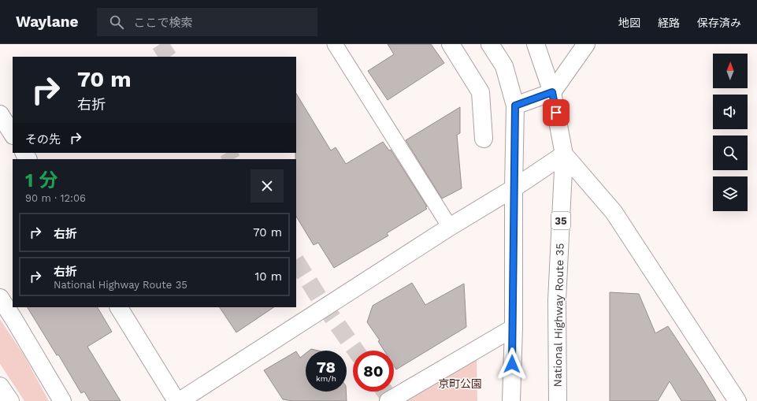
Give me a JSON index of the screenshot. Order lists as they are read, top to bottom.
{
  "streets": {
    "main road": ["35", "National Highway Route 35"]
  },
  "parks": ["京町公園"],
  "north": "top",
  "page": {
    "header": "Waylane",
    "search": "ここで検索",
    "nav": ["地図", "経路", "保存済み"],
    "turn": ["70 m", "右折"],
    "then": "その先",
    "heading": ["1 分", "90 m · 12:06"],
    "list": [
      {
        "name": "右折",
        "value": "70 m"
      },
      {
        "name": "右折",
        "note": "National Highway Route 35",
        "value": "10 m"
      }
    ],
    "speed": "78 km/h",
    "limit": "80"
  }
}
